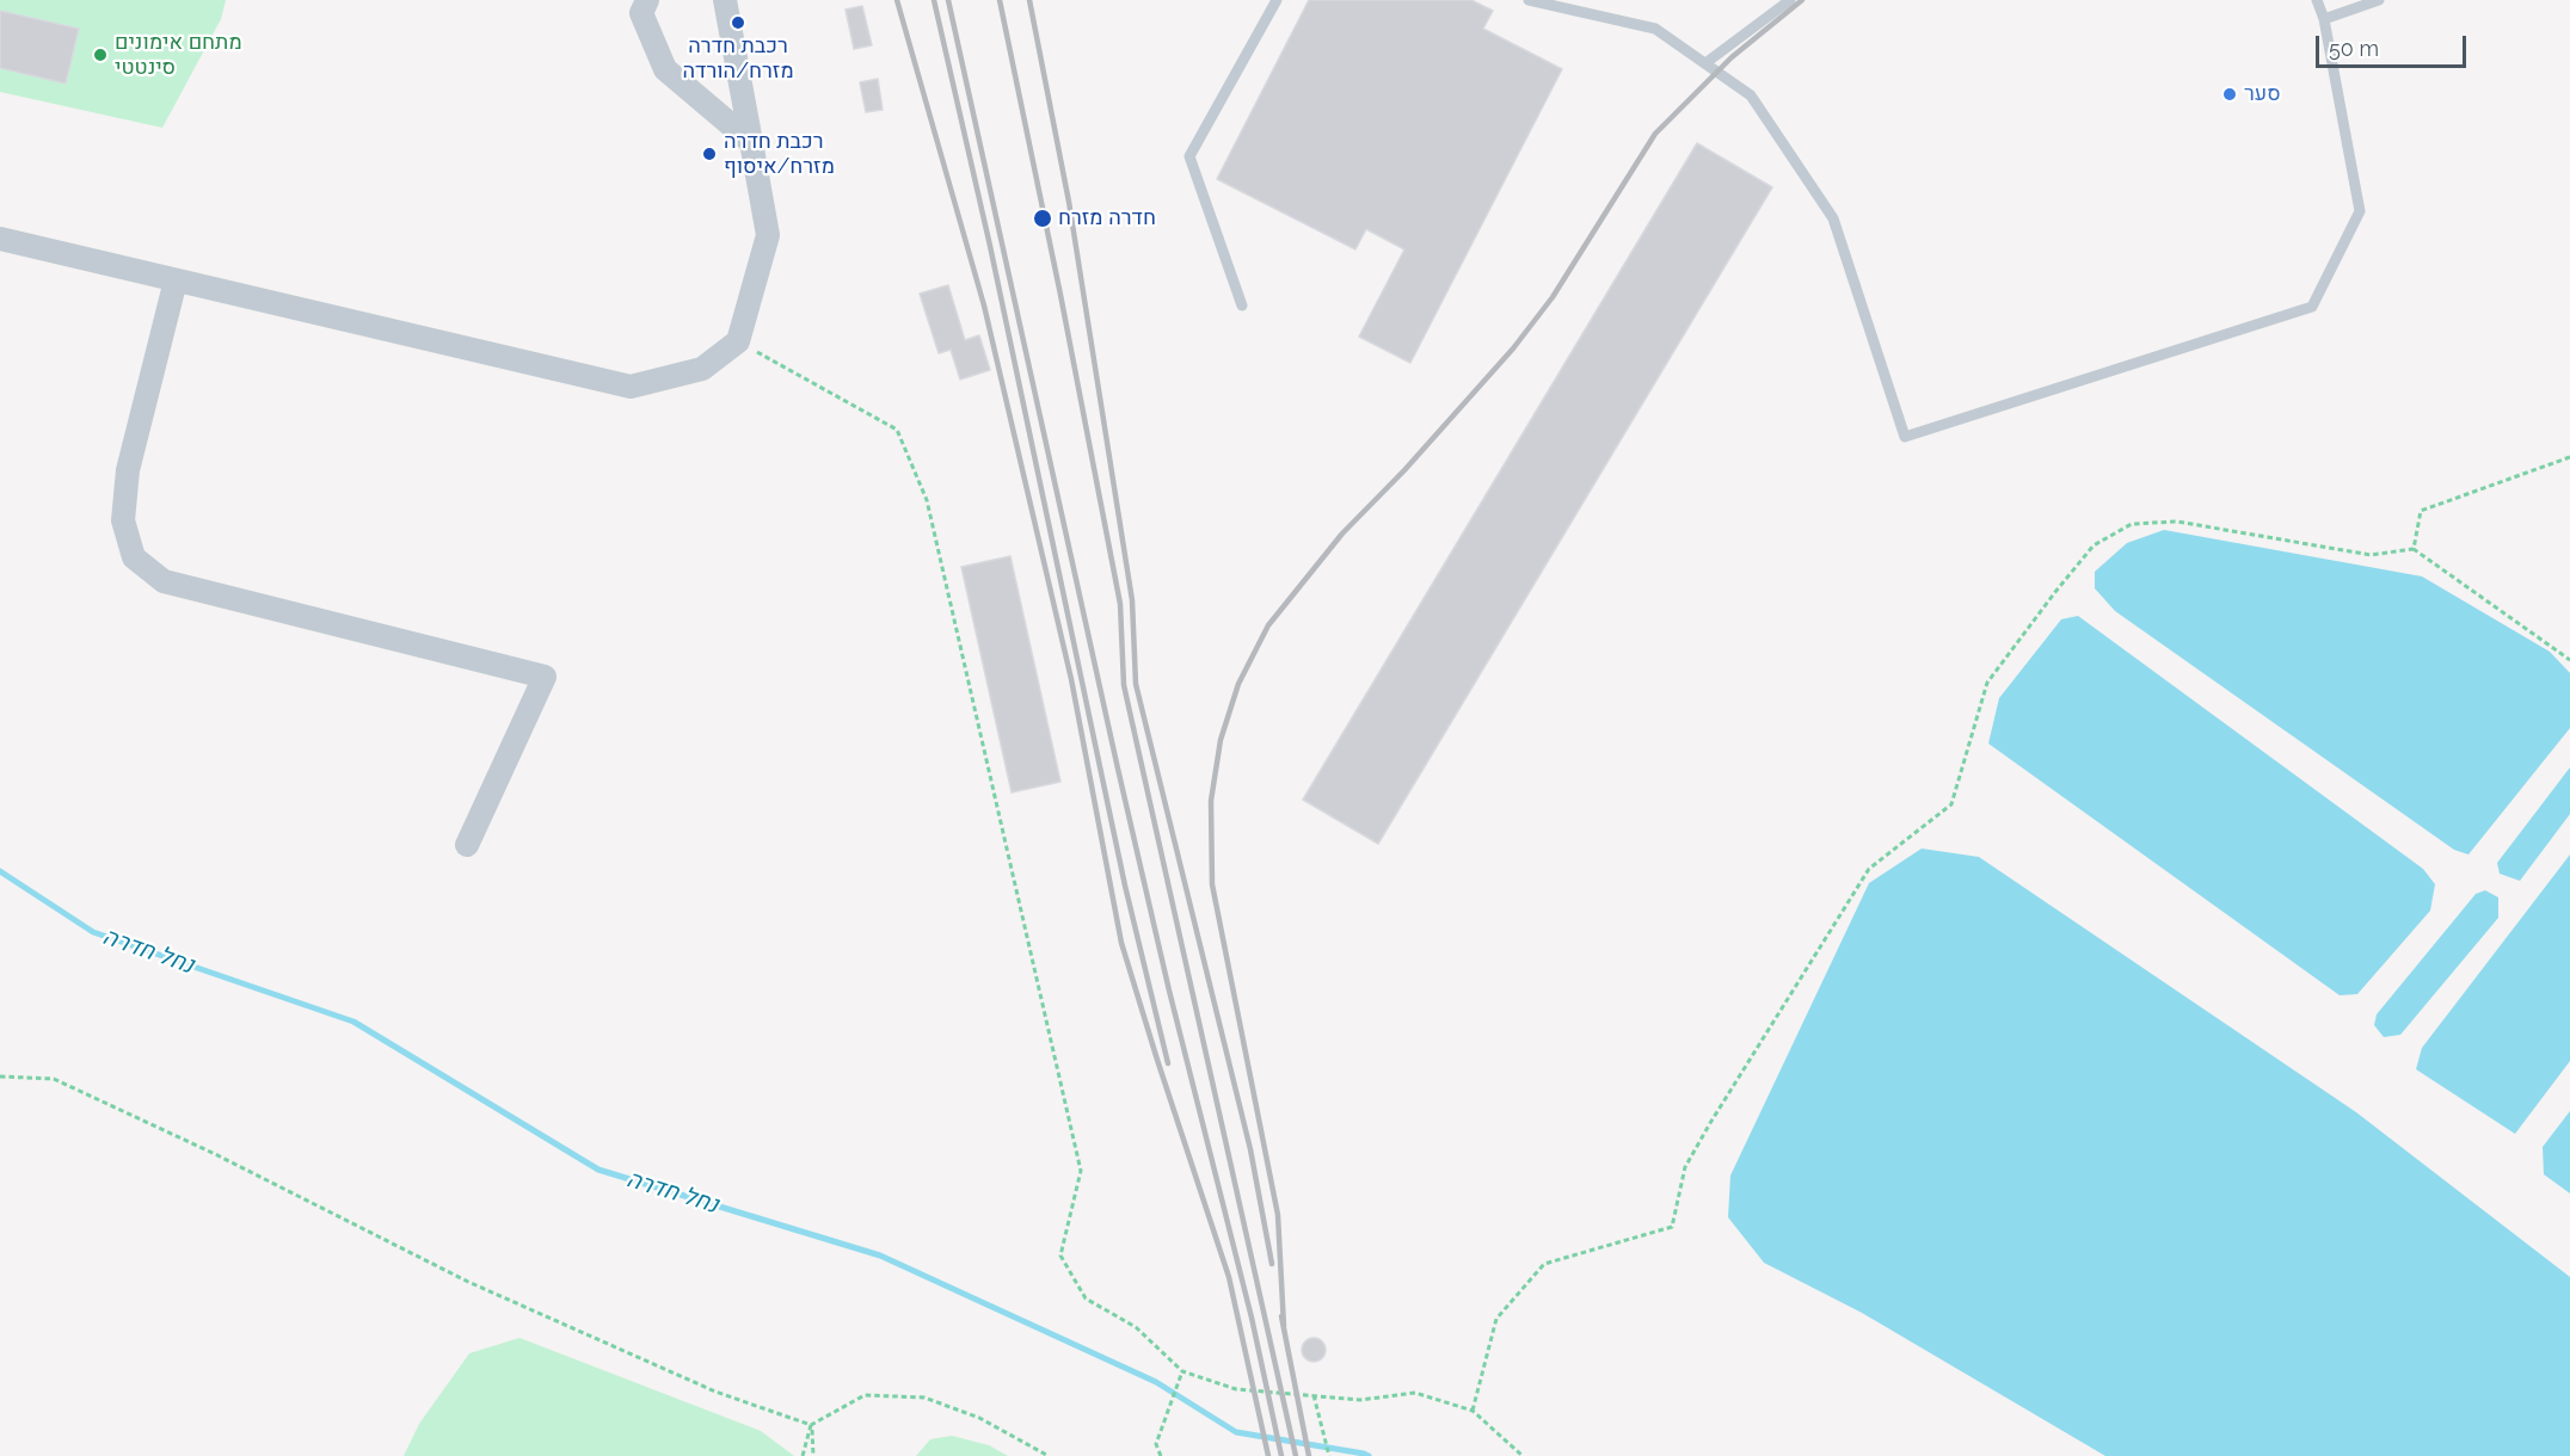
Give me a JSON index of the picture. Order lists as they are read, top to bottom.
{
  "water": ["נחל חדרה"],
  "places": [
    "רכבת חדרה מזרח/הורדה",
    "מתחם אימונים סינטטי",
    "סער",
    "רכבת חדרה מזרח/איסוף",
    "חדרה מזרח"
  ],
  "scale_bar": "50 m"
}
